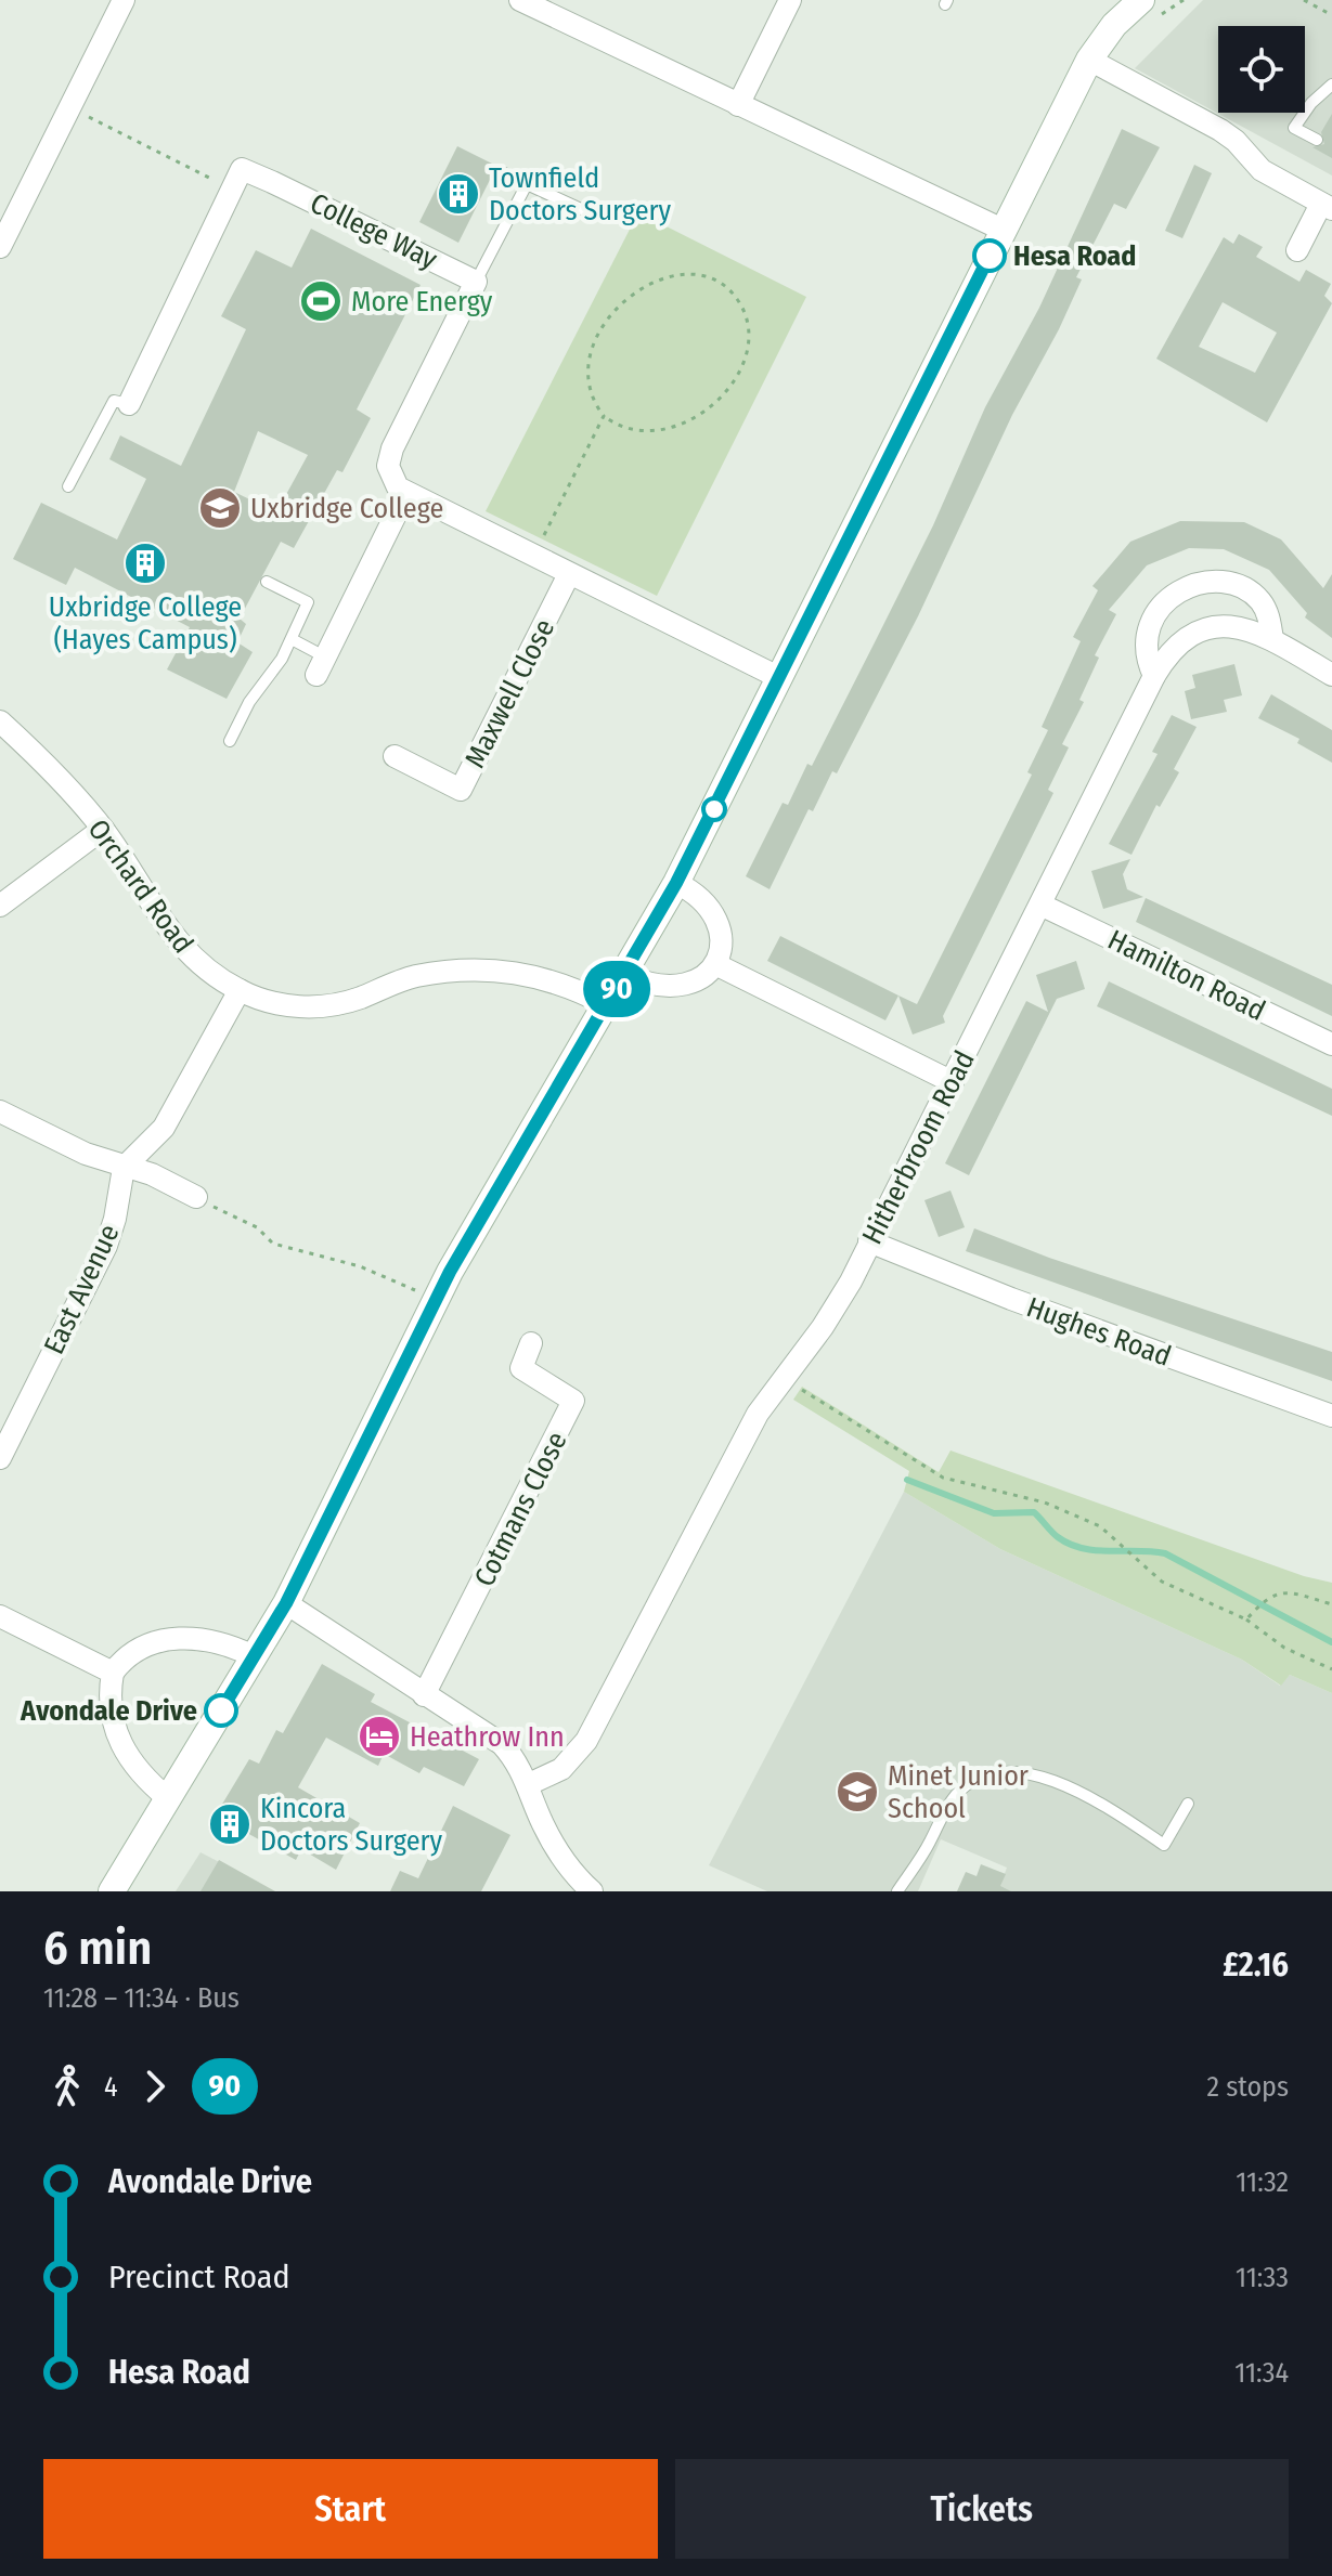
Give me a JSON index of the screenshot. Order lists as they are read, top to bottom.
{
  "streets": {
    "street": [
      "College Way",
      "Maxwell Close",
      "Orchard Road",
      "Hamilton Road",
      "Hitherbroom Road",
      "East Avenue",
      "Hughes Road",
      "Cotmans Close"
    ]
  },
  "crossings": [
    ["Hamilton Road", "Hitherbroom Road"],
    ["Hitherbroom Road", "Hughes Road"]
  ],
  "places": {
    "building": ["Townfield Doctors Surgery", "Uxbridge College (Hayes Campus)", "Kincora Doctors Surgery"],
    "other": ["Hesa Road", "Avondale Drive"],
    "sports": ["More Energy"],
    "school or university": ["Uxbridge College", "Minet Junior School"],
    "hotel": ["Heathrow Inn"]
  },
  "lines": ["bus line 90"],
  "page": {
    "on_map": "90",
    "heading": ["6 min", "11:28 – 11:34 · Bus", "£2.16"],
    "legs": ["4", "90", "2 stops"],
    "list": [
      {
        "name": "Avondale Drive",
        "value": "11:32"
      },
      {
        "name": "Precinct Road",
        "value": "11:33"
      },
      {
        "name": "Hesa Road",
        "value": "11:34"
      }
    ],
    "buttons": ["Start", "Tickets"]
  }
}
